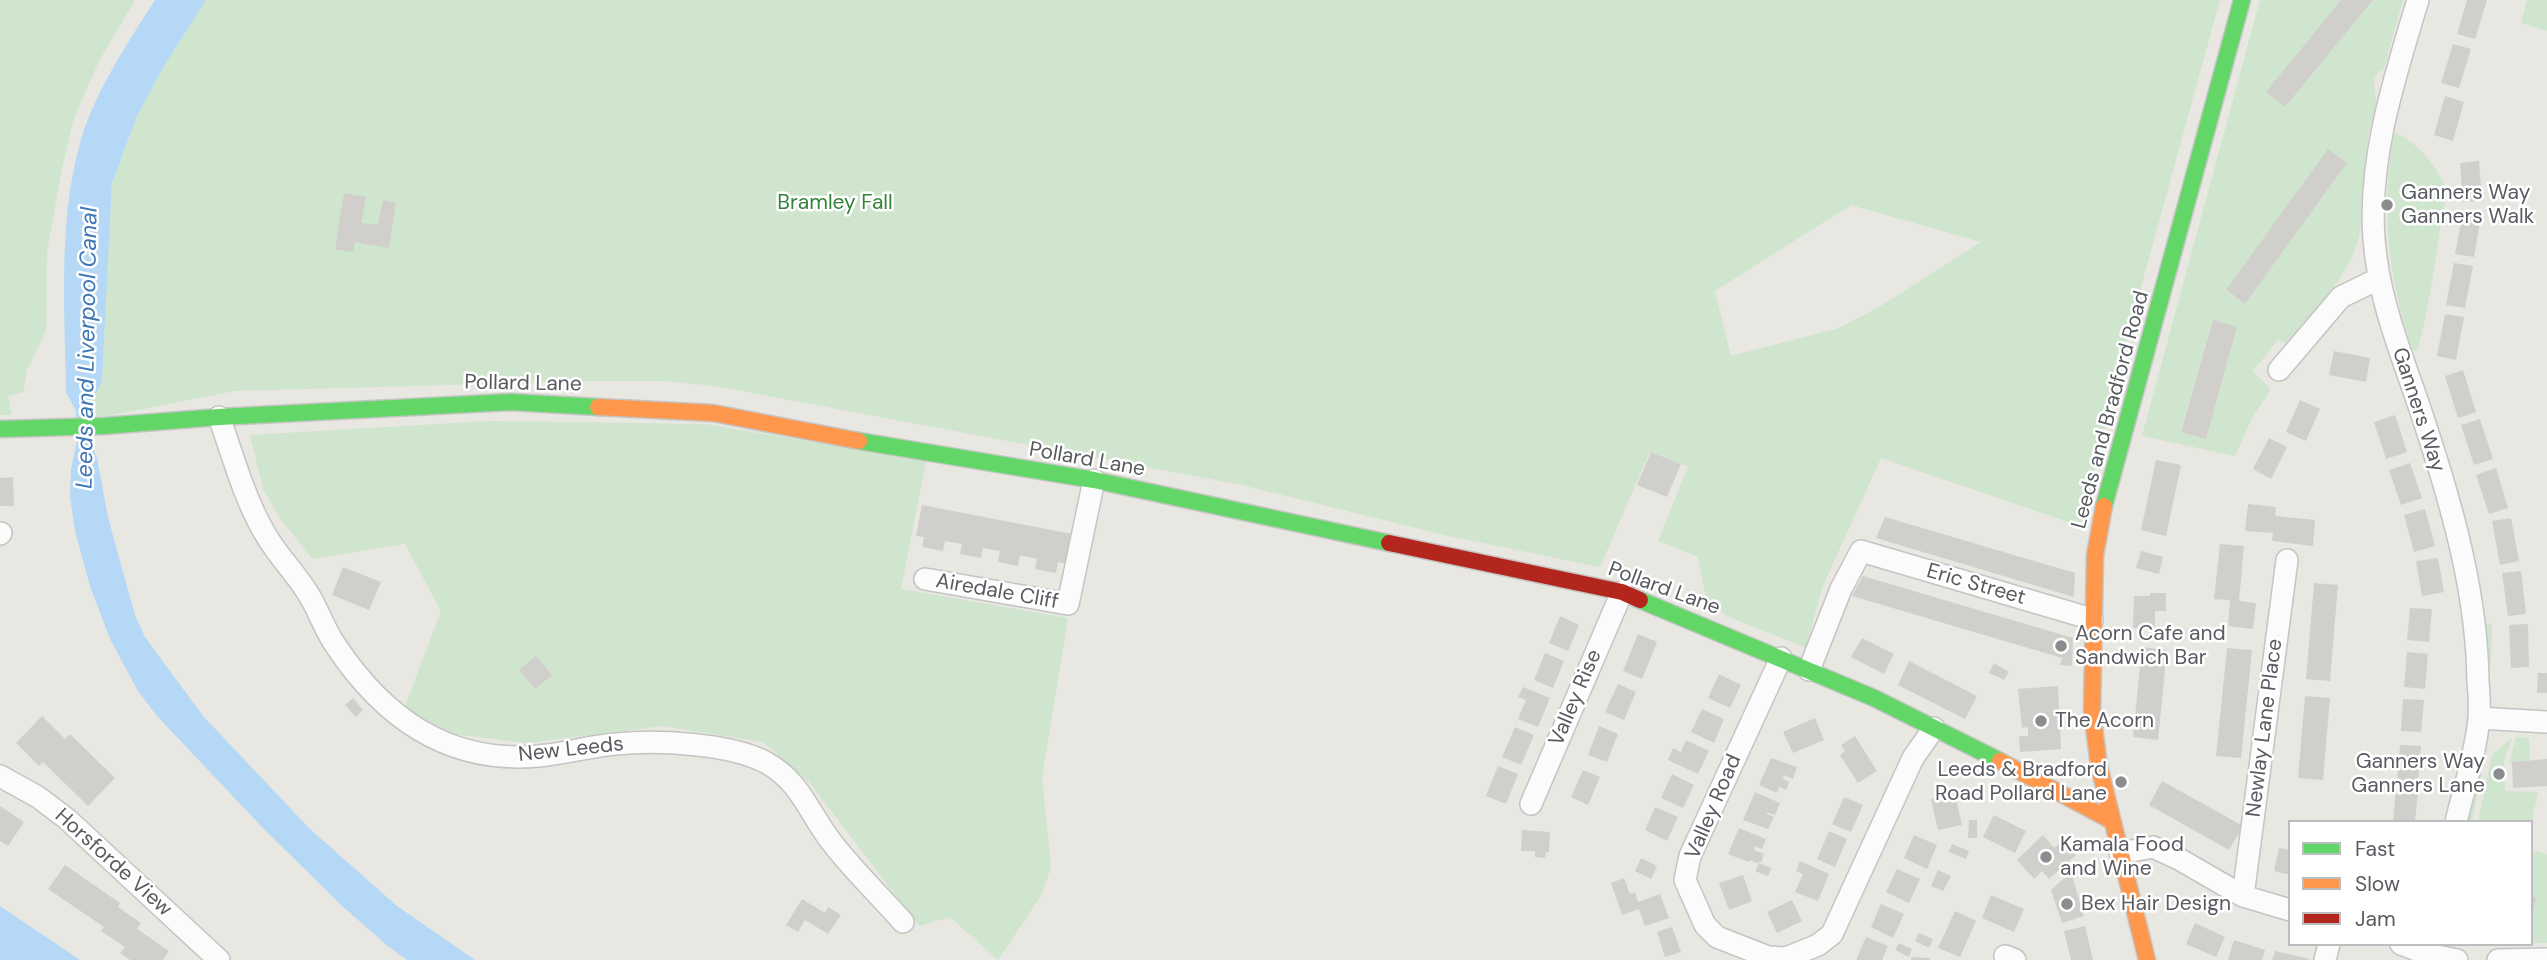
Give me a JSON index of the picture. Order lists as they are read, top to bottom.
{
  "streets": {
    "street": [
      "Pollard Lane",
      "Leeds and Bradford Road",
      "Ganners Way",
      "Eric Street",
      "Airedale Cliff",
      "Valley Rise",
      "Newlay Lane Place",
      "New Leeds",
      "Valley Road",
      "Horsforde View"
    ]
  },
  "crossings": [
    ["Pollard Lane", "Leeds and Bradford Road"],
    ["Pollard Lane", "Eric Street"],
    ["Pollard Lane", "Airedale Cliff"],
    ["Pollard Lane", "Valley Rise"],
    ["Pollard Lane", "New Leeds"],
    ["Pollard Lane", "Valley Road"],
    ["Leeds and Bradford Road", "Eric Street"]
  ],
  "water": ["Leeds and Liverpool Canal"],
  "parks": ["Bramley Fall"],
  "places": [
    "Ganners Way Ganners Walk",
    "Acorn Cafe and Sandwich Bar",
    "The Acorn",
    "Ganners Way Ganners Lane",
    "Leeds & Bradford Road Pollard Lane",
    "Kamala Food and Wine",
    "Bex Hair Design"
  ],
  "legend": ["Fast", "Slow", "Jam"]
}
